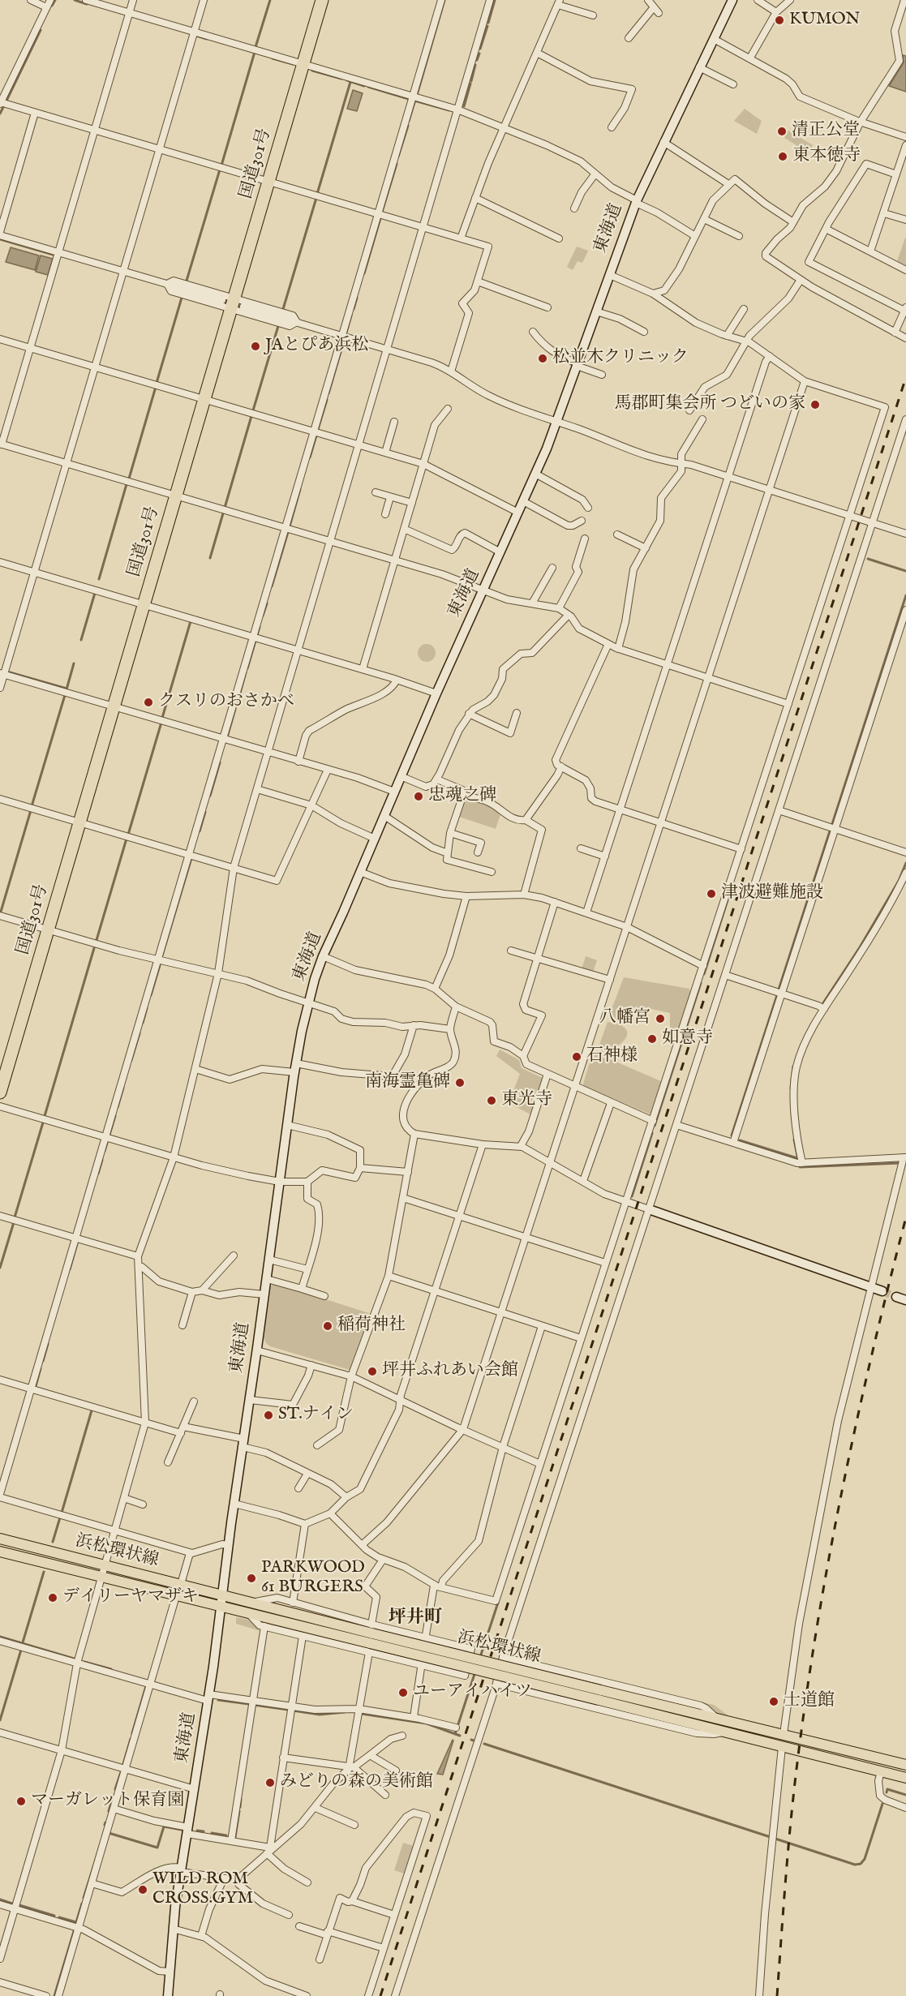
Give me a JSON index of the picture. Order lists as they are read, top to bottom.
{
  "streets": {
    "highway": ["国道301号"],
    "main road": ["東海道", "浜松環状線"]
  },
  "crossings": [
    ["東海道", "浜松環状線"]
  ],
  "districts": ["坪井町"],
  "places": [
    "KUMON",
    "清正公堂",
    "東本徳寺",
    "JAとぴあ浜松",
    "松並木クリニック",
    "馬郡町集会所 つどいの家",
    "クスリのおさかべ",
    "忠魂之碑",
    "津波避難施設",
    "八幡宮",
    "如意寺",
    "石神様",
    "南海霊亀碑",
    "東光寺",
    "稲荷神社",
    "坪井ふれあい会館",
    "ST.ナイン",
    "PARKWOOD 61 BURGERS",
    "デイリーヤマザキ",
    "ユーアイハイツ",
    "士道館",
    "みどりの森の美術館",
    "マーガレット保育園",
    "WILD ROM CROSS.GYM"
  ]
}
